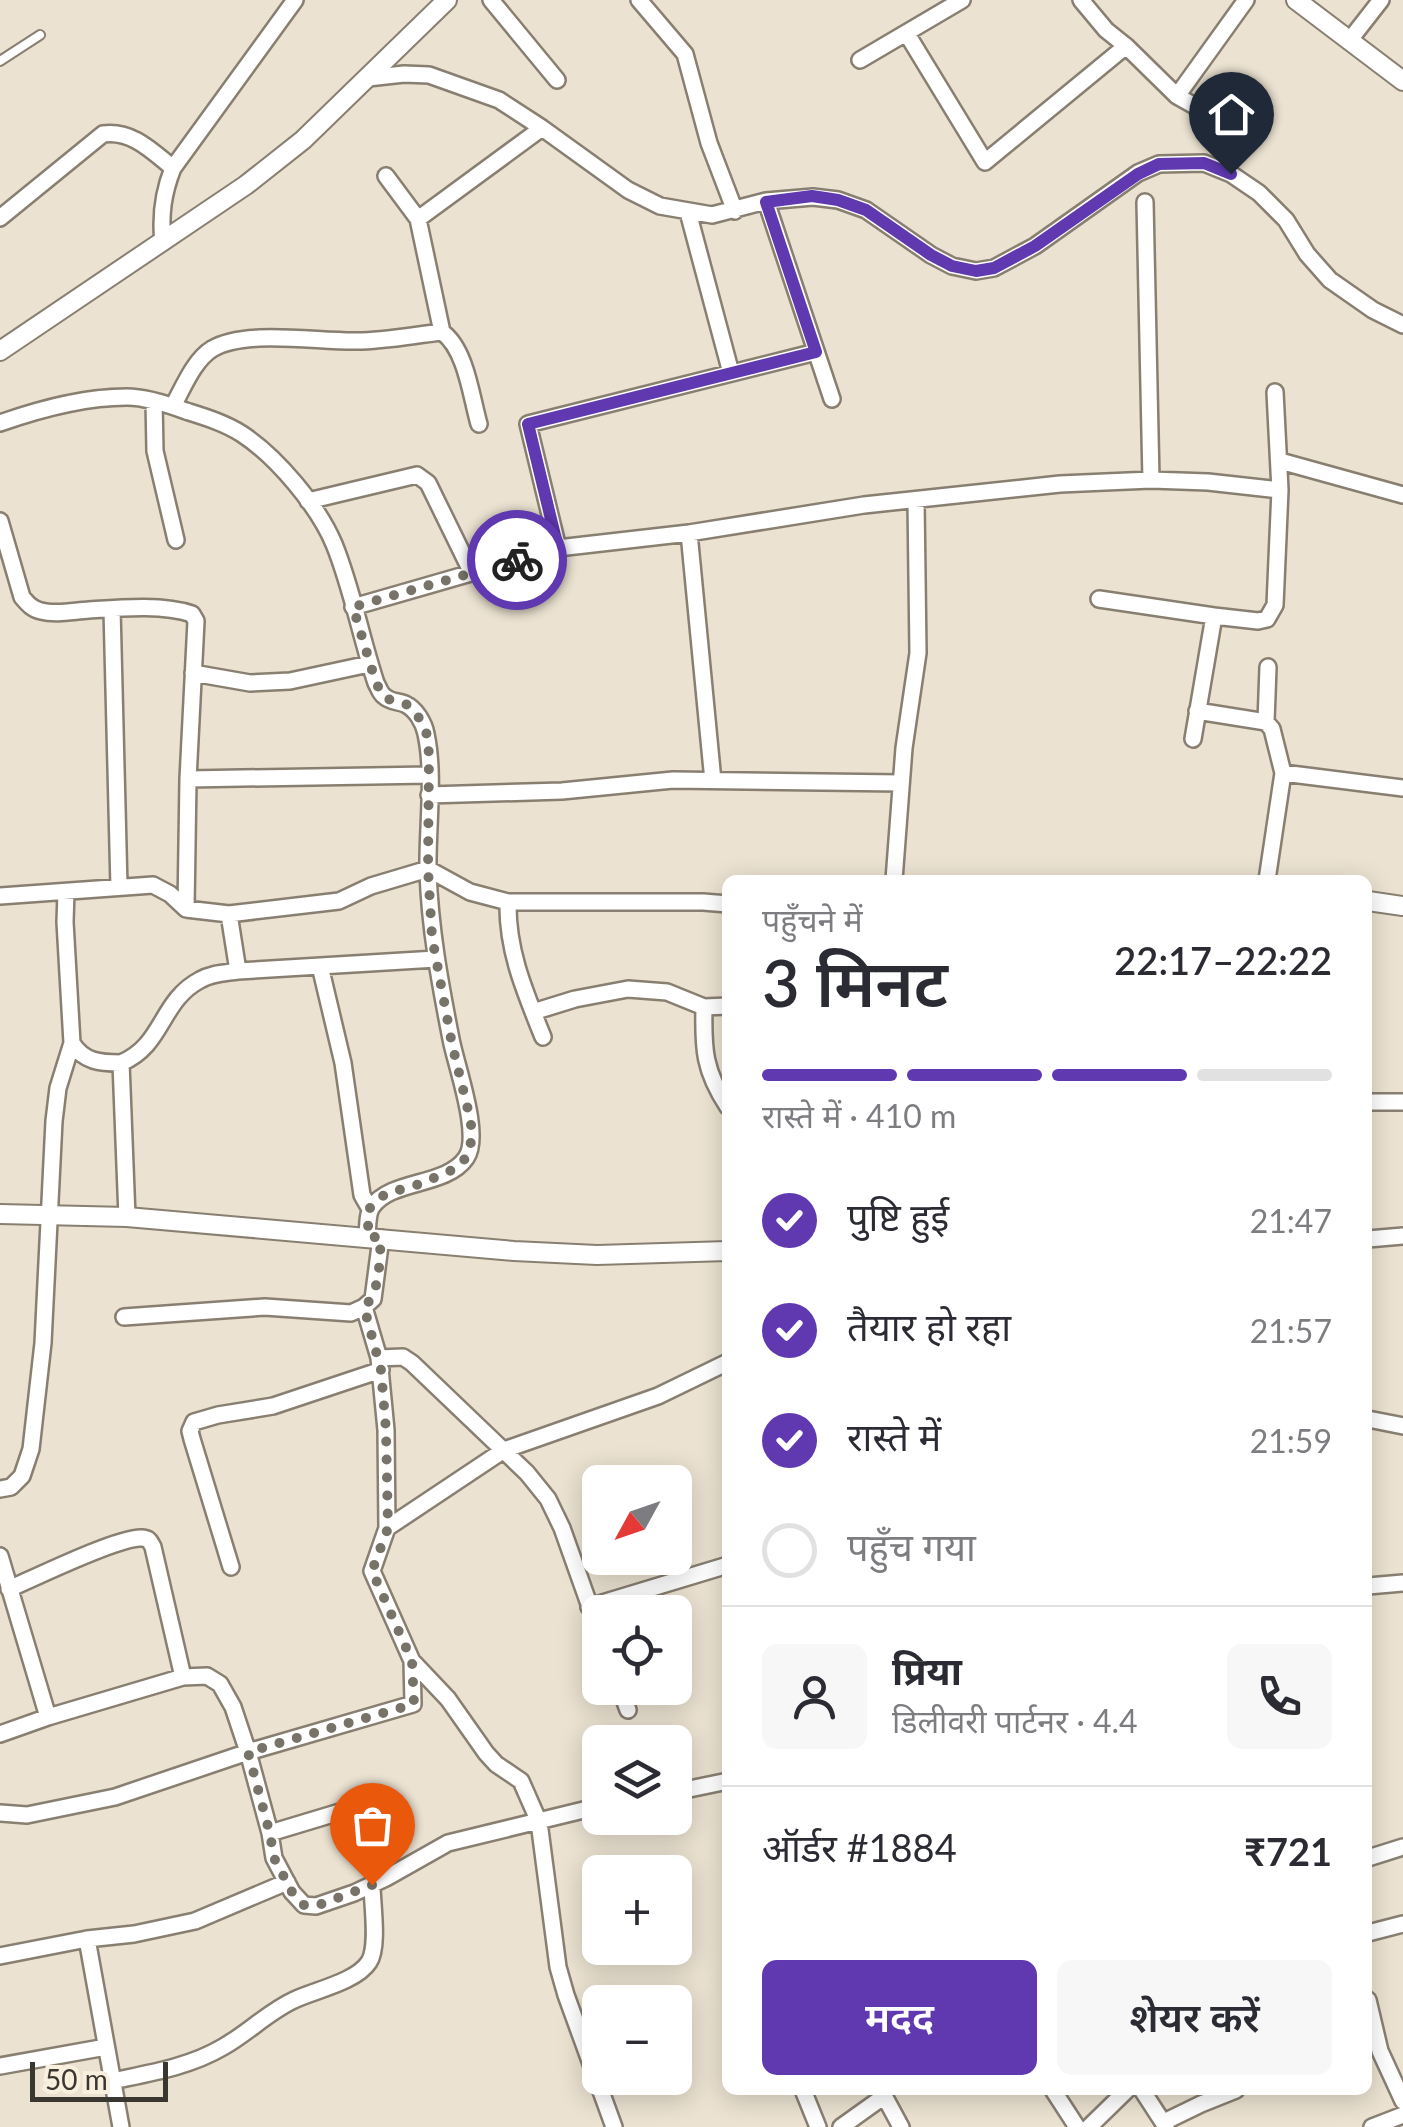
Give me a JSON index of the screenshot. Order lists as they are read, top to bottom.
{
  "scale_bar": "50 m",
  "north": "bottom left",
  "page": {
    "heading": ["3 मिनट", "पहुँचने में", "22:17–22:22"],
    "panel": [
      "प्रिया",
      "डिलीवरी पार्टनर · 4.4",
      "ऑर्डर #1884",
      "₹721"
    ],
    "bar": "रास्ते में · 410 m",
    "list": [
      ["पुष्टि हुई", "21:47"],
      ["तैयार हो रहा", "21:57"],
      ["रास्ते में", "21:59"],
      "पहुँच गया"
    ],
    "map_buttons": ["+", "−"],
    "buttons": ["मदद", "शेयर करें"],
    "scale": "50 m"
  }
}
